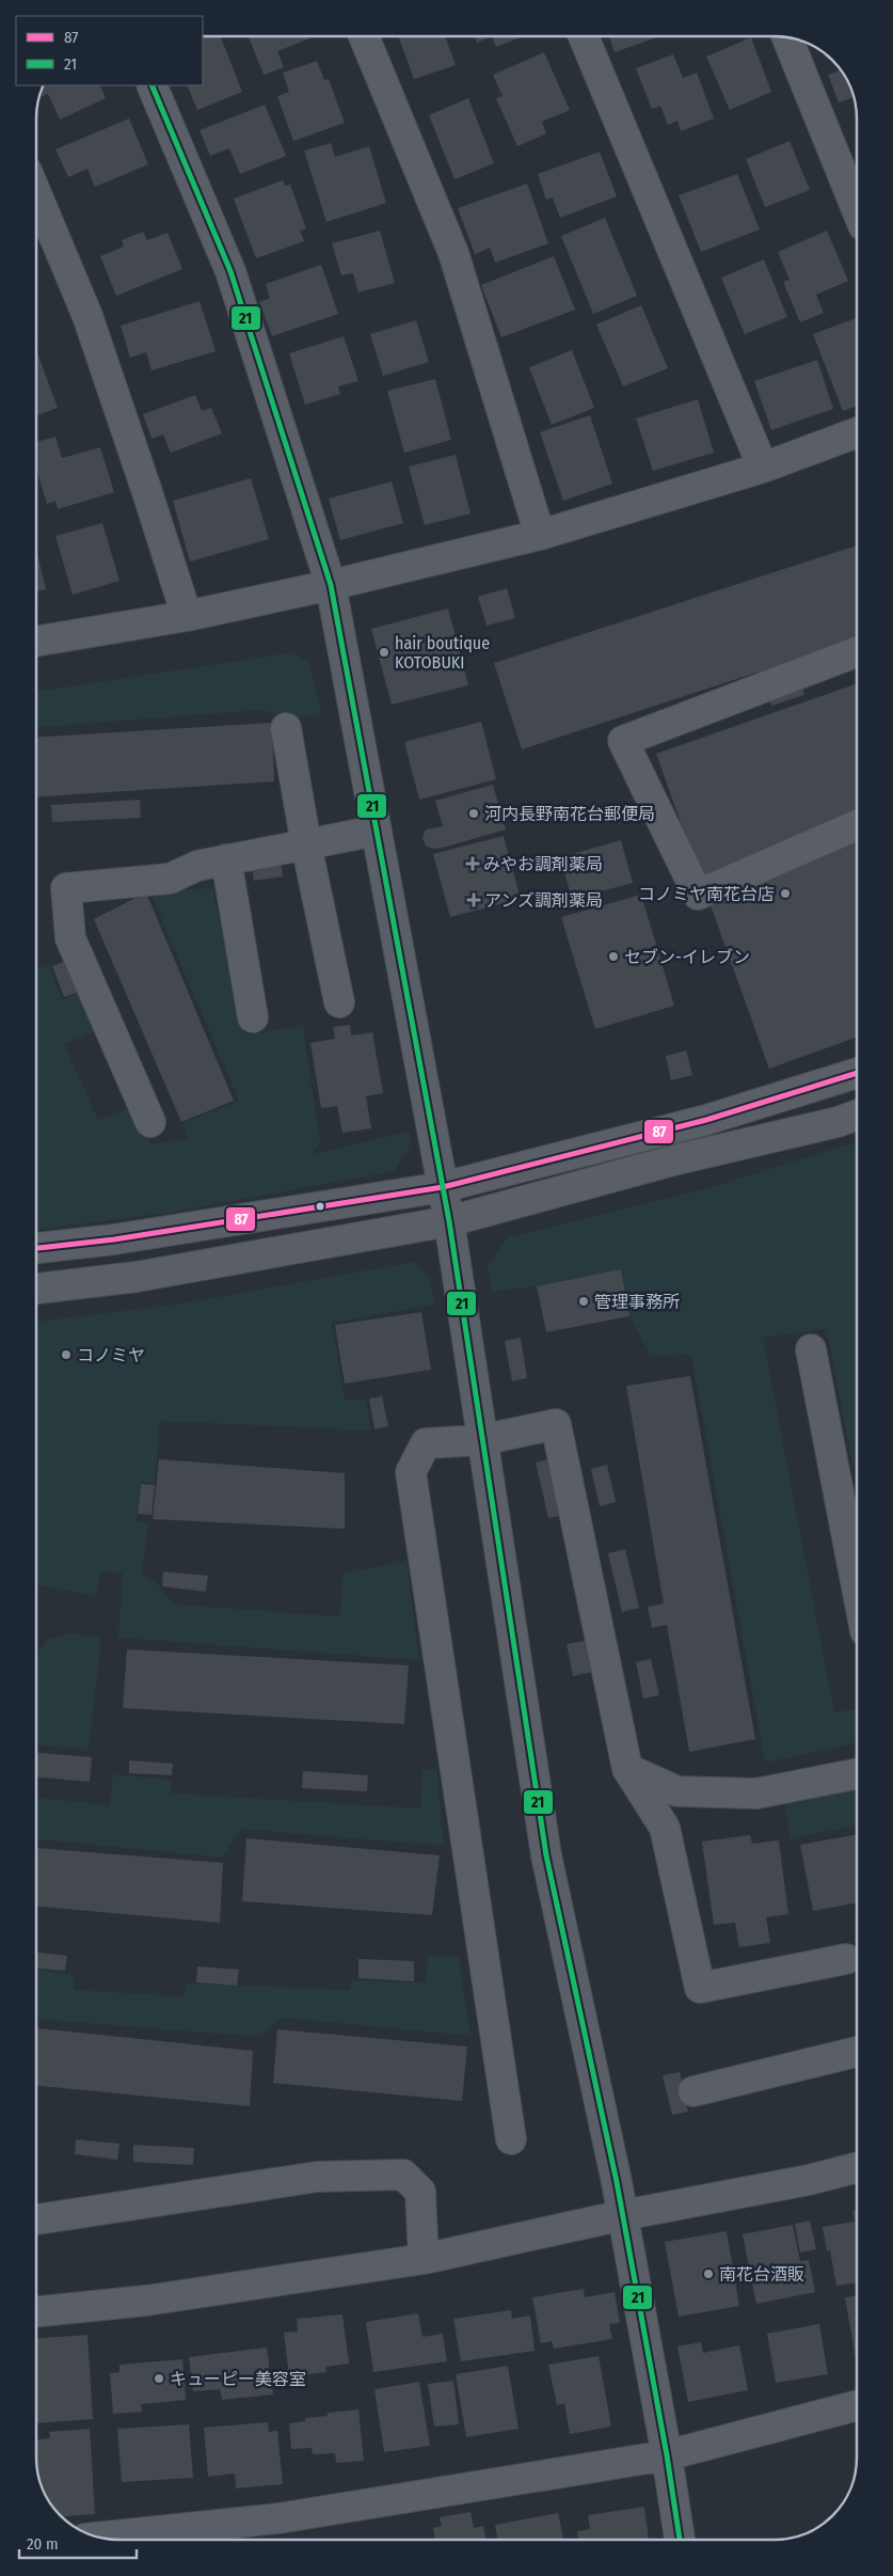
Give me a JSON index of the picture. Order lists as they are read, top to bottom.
{
  "places": {
    "other": [
      "hair boutique KOTOBUKI",
      "河内長野南花台郵便局",
      "コノミヤ南花台店",
      "セブン-イレブン",
      "管理事務所",
      "コノミヤ",
      "南花台酒販",
      "キューピー美容室"
    ],
    "health": ["みやお調剤薬局", "アンズ調剤薬局"]
  },
  "lines": ["transit line 21", "transit line 87"],
  "legend": ["87", "21"],
  "scale_bar": "20 m"
}
